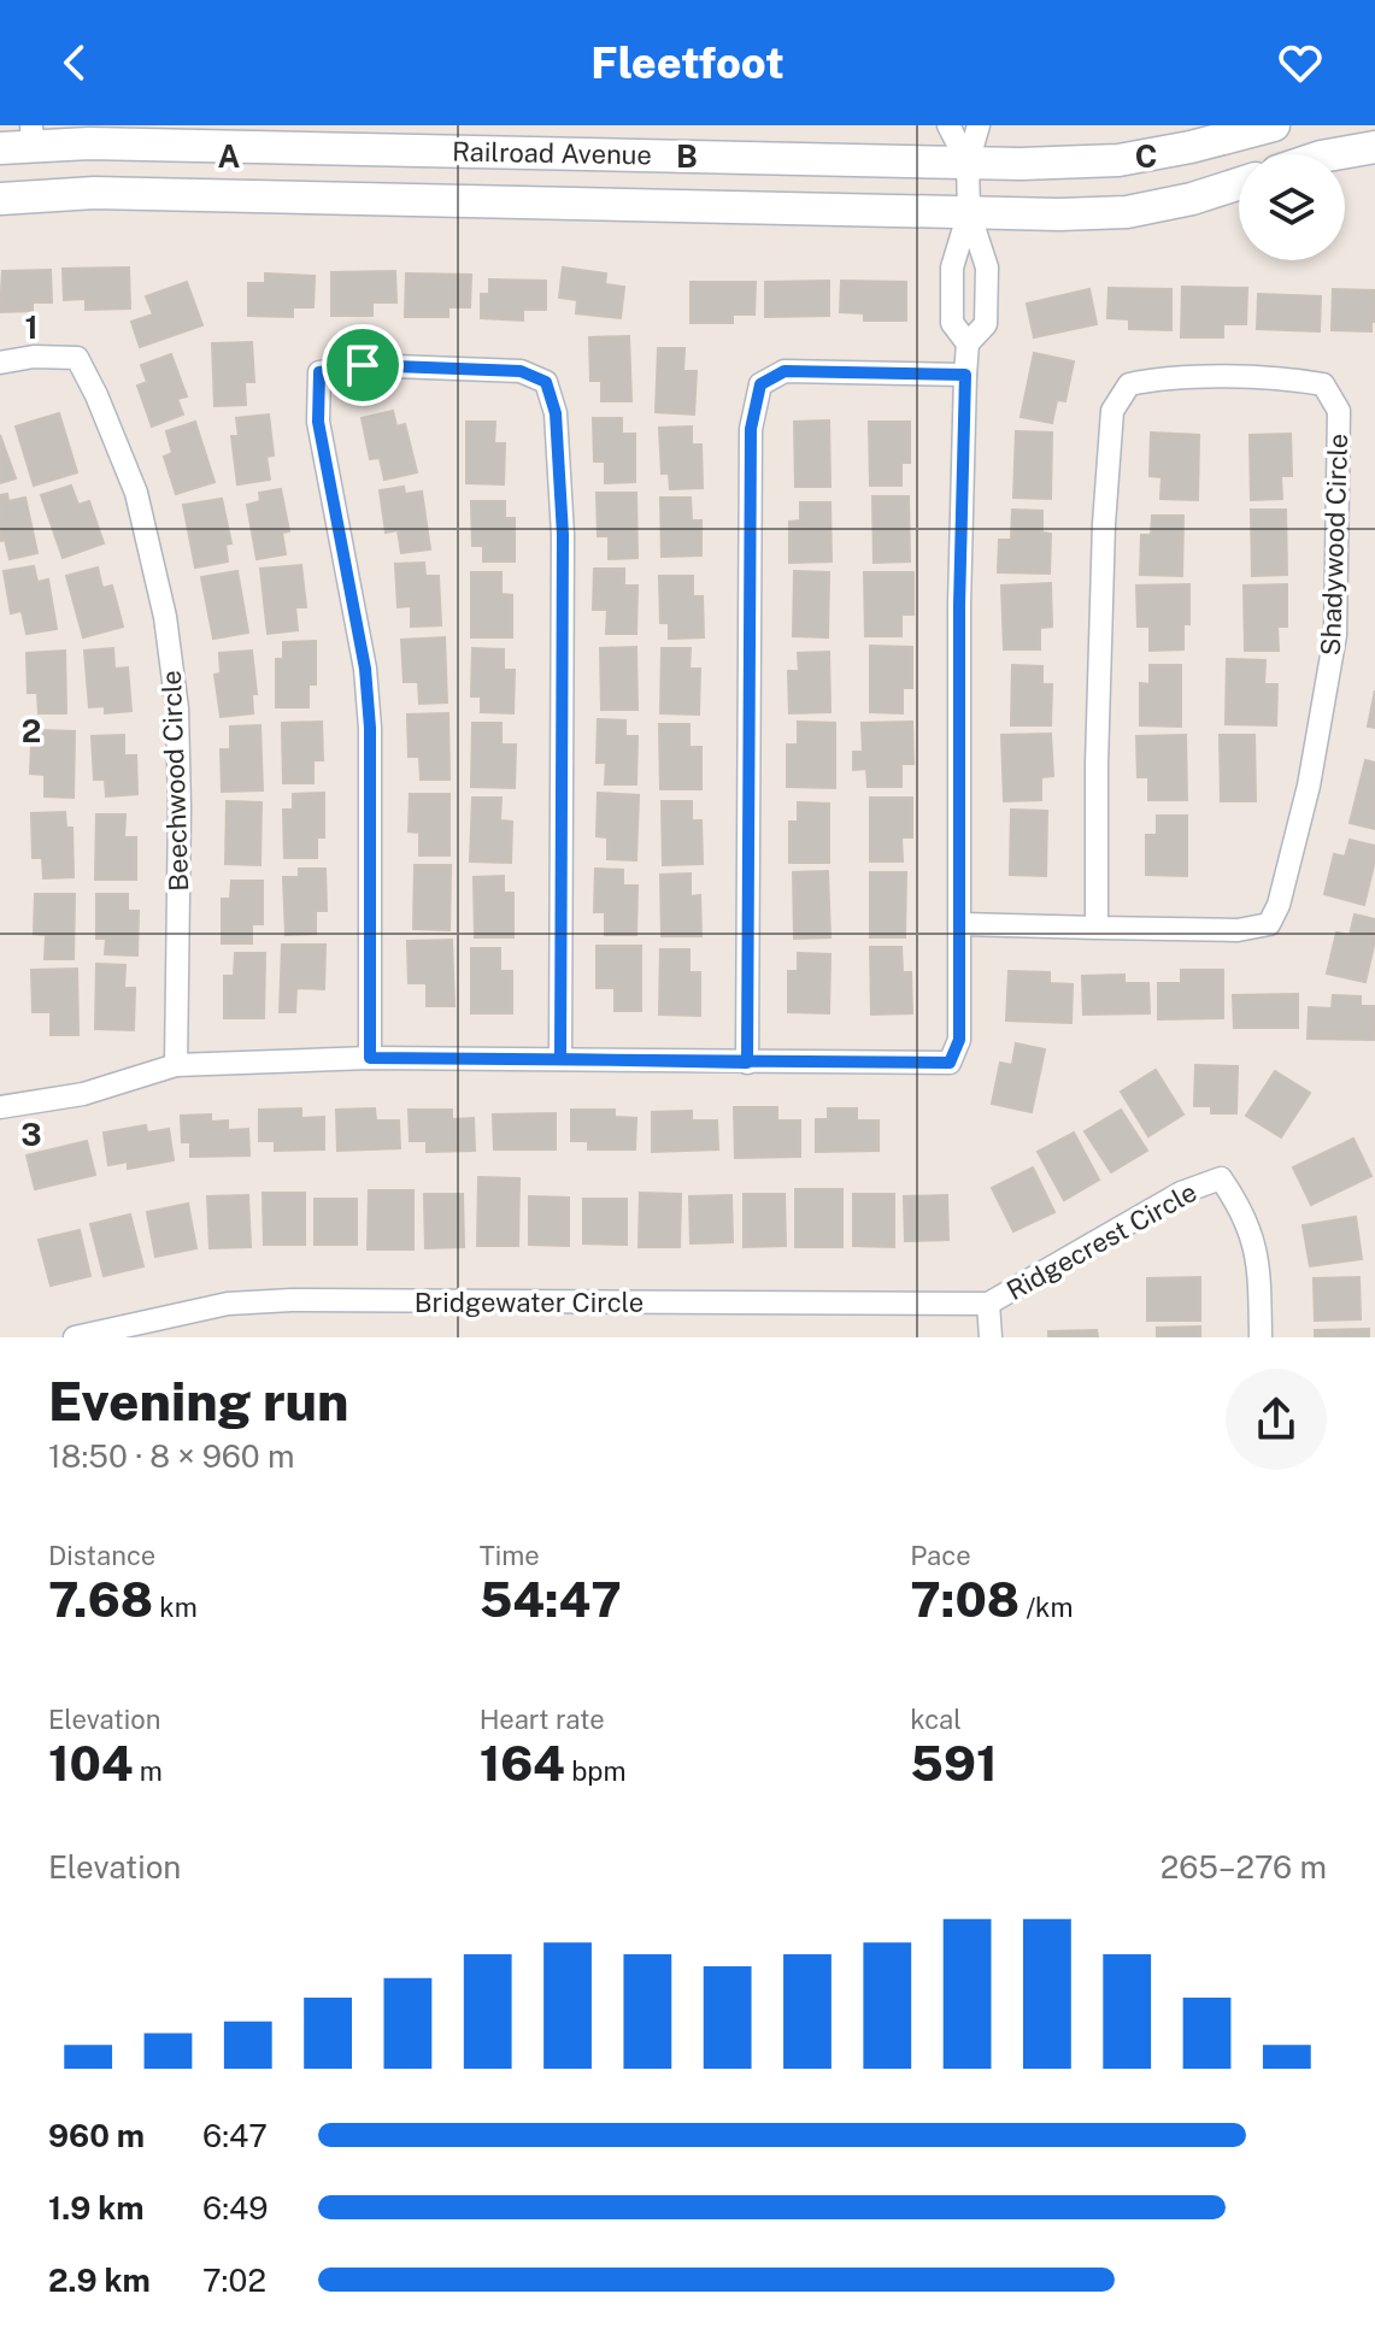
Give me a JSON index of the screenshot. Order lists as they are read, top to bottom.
{
  "streets": {
    "street": [
      "Railroad Avenue",
      "Shadywood Circle",
      "Beechwood Circle",
      "Ridgecrest Circle",
      "Bridgewater Circle"
    ]
  },
  "crossings": [
    ["Ridgecrest Circle", "Bridgewater Circle"]
  ],
  "page": {
    "header": "Fleetfoot",
    "heading": ["Evening run", "18:50 · 8 × 960 m"],
    "stats": [
      ["Distance", "7.68 km"],
      ["Time", "54:47"],
      ["Pace", "7:08 /km"],
      ["Elevation", "104 m"],
      ["Heart rate", "164 bpm"],
      ["kcal", "591"]
    ],
    "chart": ["Elevation", "265–276 m"],
    "list": [
      {
        "name": "960 m",
        "note": "6:47"
      },
      {
        "name": "1.9 km",
        "note": "6:49"
      },
      {
        "name": "2.9 km",
        "note": "7:02"
      }
    ]
  },
  "grid": {
    "columns": ["A", "B", "C"],
    "rows": ["1", "2", "3"]
  }
}
